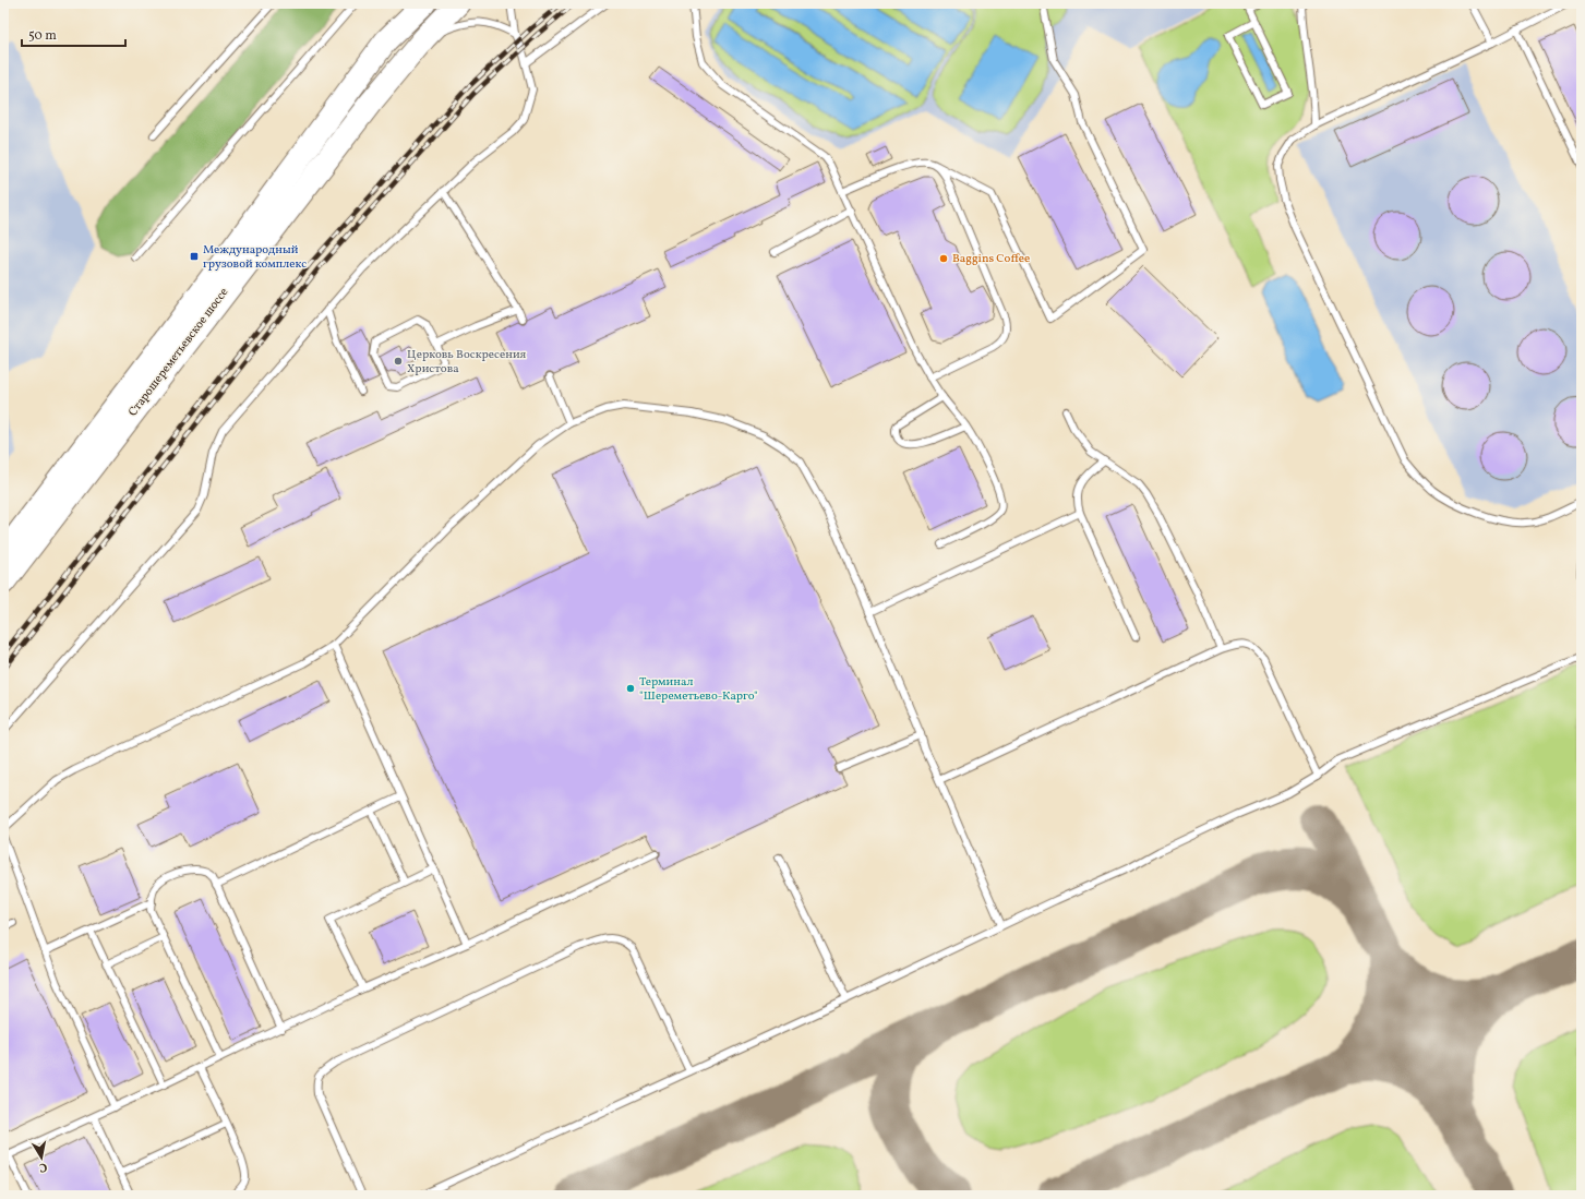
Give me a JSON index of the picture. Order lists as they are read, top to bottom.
{
  "streets": {
    "main road": ["Старошереметьевское шоссе"]
  },
  "places": {
    "transit": ["Международный грузовой комплекс"],
    "other": ["Baggins Coffee", "Церковь Воскресения Христова", "Терминал \"Шереметьево-Карго\""]
  },
  "scale_bar": "50 m",
  "north": "bottom"
}
